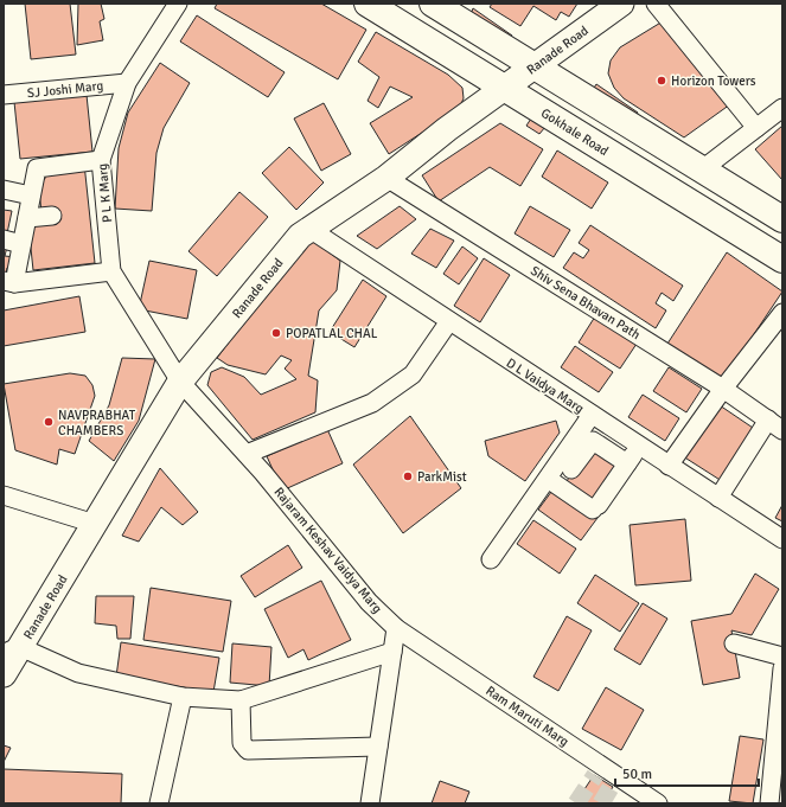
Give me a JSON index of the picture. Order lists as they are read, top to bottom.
{
  "streets": {
    "main road": ["Gokhale Road"],
    "street": [
      "Ranade Road",
      "SJ Joshi Marg",
      "P L K Marg",
      "Shiv Sena Bhavan Path",
      "D L Vaidya Marg",
      "Rajaram Keshav Vaidya Marg",
      "Ram Maruti Marg"
    ]
  },
  "crossings": [
    ["Ranade Road", "Gokhale Road"],
    ["Ranade Road", "P L K Marg"],
    ["Ranade Road", "Shiv Sena Bhavan Path"],
    ["Ranade Road", "D L Vaidya Marg"],
    ["Ranade Road", "Rajaram Keshav Vaidya Marg"],
    ["SJ Joshi Marg", "P L K Marg"],
    ["P L K Marg", "Rajaram Keshav Vaidya Marg"],
    ["Rajaram Keshav Vaidya Marg", "Ram Maruti Marg"]
  ],
  "places": [
    "Horizon Towers",
    "POPATLAL CHAL",
    "NAVPRABHAT CHAMBERS",
    "ParkMist"
  ],
  "scale_bar": "50 m"
}
